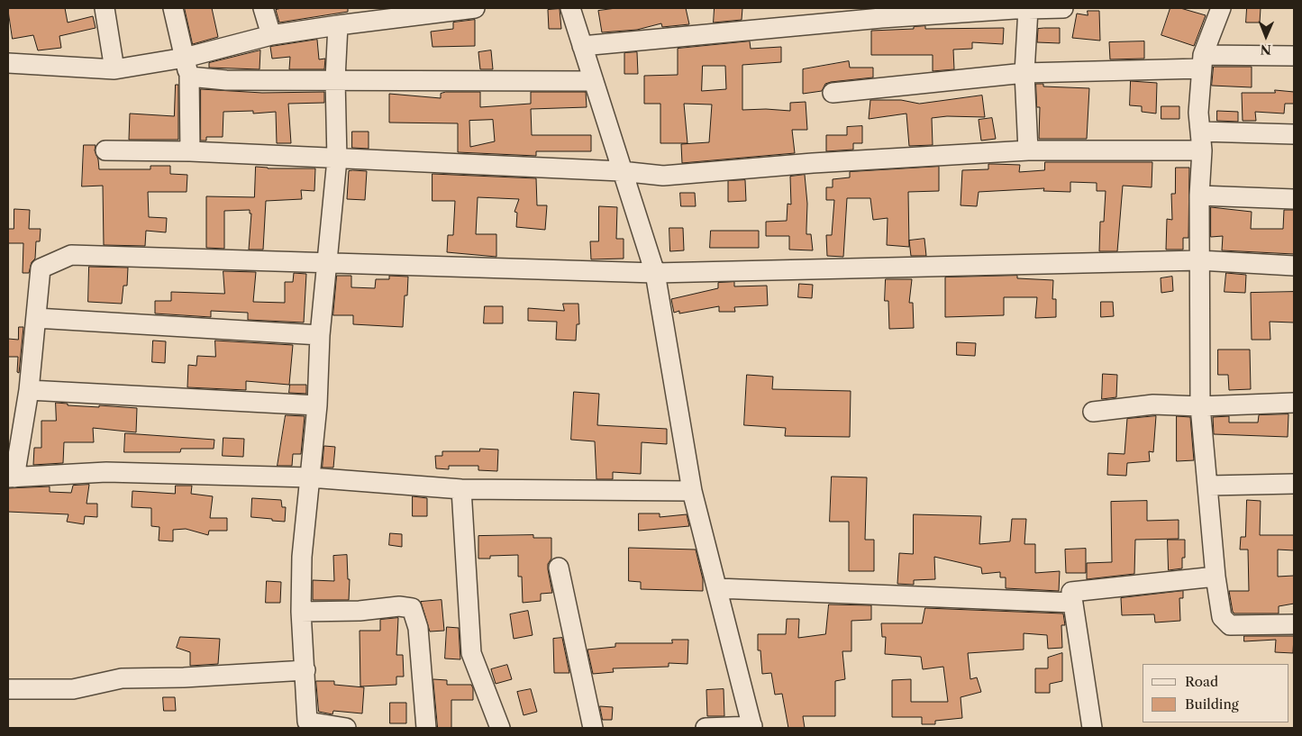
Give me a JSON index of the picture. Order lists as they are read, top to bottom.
{
  "legend": ["Road", "Building"],
  "north": "bottom"
}
